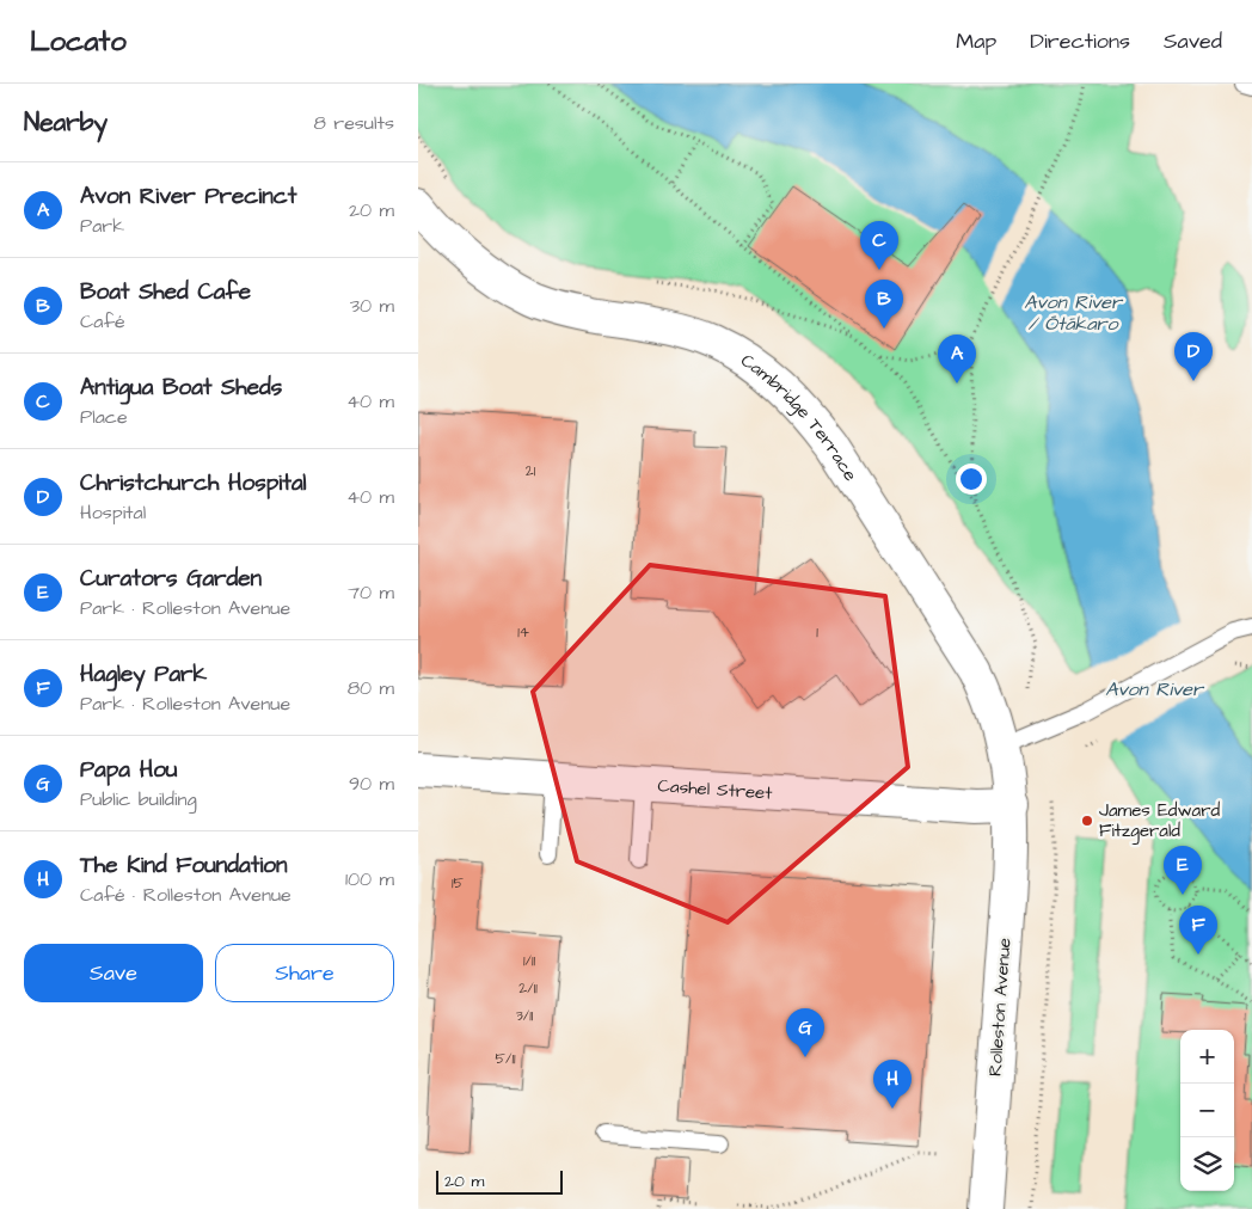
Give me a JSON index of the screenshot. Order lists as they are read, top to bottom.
{
  "streets": {
    "street": ["Cambridge Terrace", "Cashel Street", "Rolleston Avenue"]
  },
  "crossings": [
    ["Cambridge Terrace", "Cashel Street"],
    ["Cambridge Terrace", "Rolleston Avenue"],
    ["Cashel Street", "Rolleston Avenue"]
  ],
  "water": ["Avon River / Ōtākaro", "Avon River"],
  "places": ["James Edward Fitzgerald"],
  "house_numbers": [
    "21",
    "14",
    "1",
    "15",
    "1/11",
    "2/11",
    "3/11",
    "5/11"
  ],
  "scale_bar": "20 m",
  "page": {
    "header": "Locato",
    "nav": ["Map", "Directions", "Saved"],
    "heading": ["Nearby", "8 results"],
    "list": [
      {
        "mark": "A",
        "name": "Avon River Precinct",
        "note": "Park",
        "value": "20 m"
      },
      {
        "mark": "B",
        "name": "Boat Shed Cafe",
        "note": "Café",
        "value": "30 m"
      },
      {
        "mark": "C",
        "name": "Antigua Boat Sheds",
        "note": "Place",
        "value": "40 m"
      },
      {
        "mark": "D",
        "name": "Christchurch Hospital",
        "note": "Hospital",
        "value": "40 m"
      },
      {
        "mark": "E",
        "name": "Curators Garden",
        "note": "Park · Rolleston Avenue",
        "value": "70 m"
      },
      {
        "mark": "F",
        "name": "Hagley Park",
        "note": "Park · Rolleston Avenue",
        "value": "80 m"
      },
      {
        "mark": "G",
        "name": "Papa Hou",
        "note": "Public building",
        "value": "90 m"
      },
      {
        "mark": "H",
        "name": "The Kind Foundation",
        "note": "Café · Rolleston Avenue",
        "value": "100 m"
      }
    ],
    "pins": [
      "C",
      "B",
      "D",
      "A",
      "E",
      "F",
      "G",
      "H"
    ],
    "buttons": ["Save", "Share"],
    "map_buttons": ["+", "−"],
    "scale": "20 m"
  }
}
